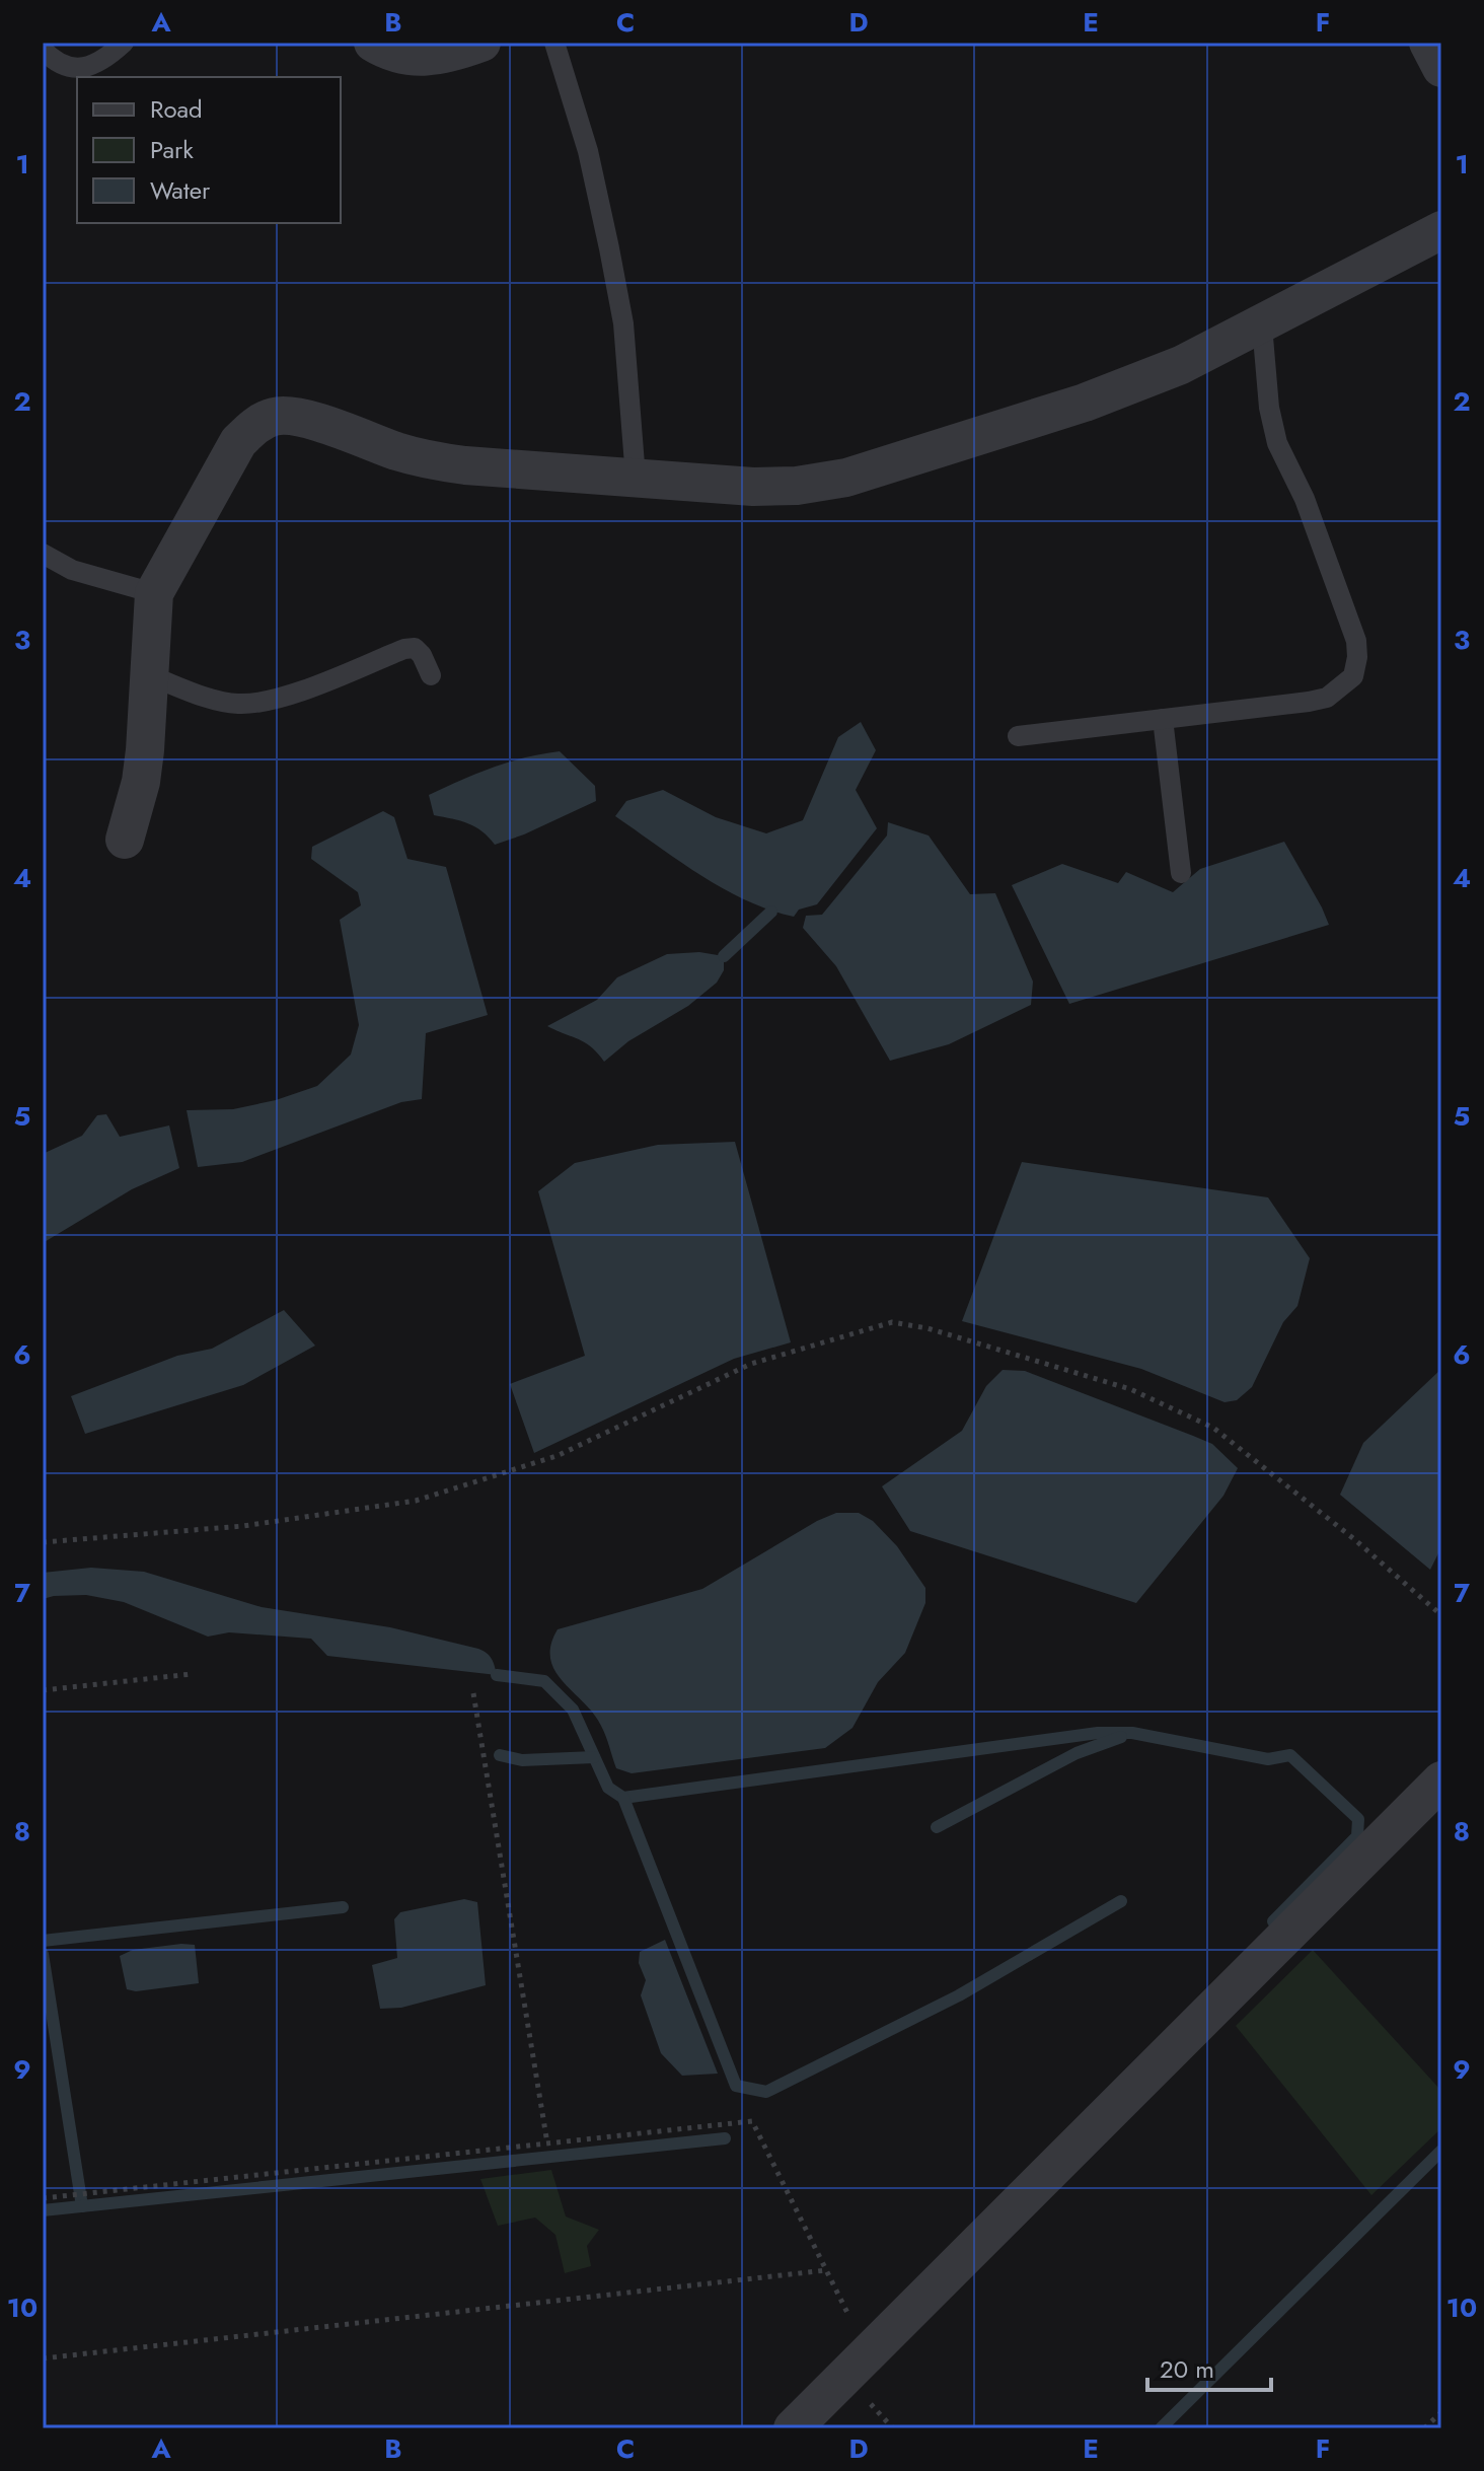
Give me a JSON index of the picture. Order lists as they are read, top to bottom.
{
  "legend": ["Road", "Park", "Water"],
  "scale_bar": "20 m",
  "grid": {
    "columns": [
      "A",
      "B",
      "C",
      "D",
      "E",
      "F"
    ],
    "rows": [
      "1",
      "2",
      "3",
      "4",
      "5",
      "6",
      "7",
      "8",
      "9",
      "10"
    ]
  }
}
